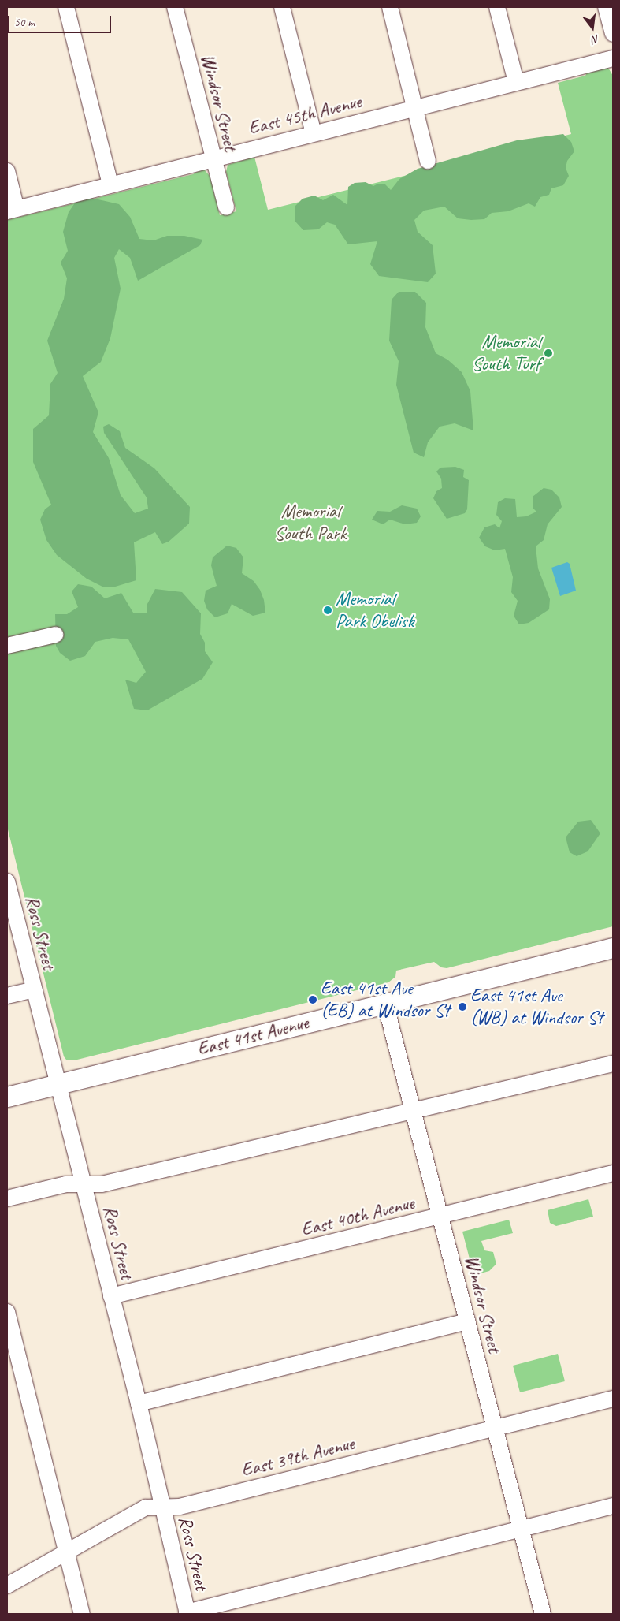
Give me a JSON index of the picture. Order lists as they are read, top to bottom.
{
  "streets": {
    "main road": ["East 41st Avenue"],
    "street": [
      "Windsor Street",
      "East 45th Avenue",
      "Ross Street",
      "East 40th Avenue",
      "East 39th Avenue"
    ]
  },
  "crossings": [
    ["Windsor Street", "East 45th Avenue"],
    ["Windsor Street", "East 41st Avenue"],
    ["Windsor Street", "East 40th Avenue"],
    ["Windsor Street", "East 39th Avenue"],
    ["Ross Street", "East 41st Avenue"],
    ["Ross Street", "East 40th Avenue"],
    ["Ross Street", "East 39th Avenue"]
  ],
  "parks": ["Memorial South Park"],
  "places": [
    "Memorial South Turf",
    "Memorial Park Obelisk",
    "East 41st Ave (EB) at Windsor St",
    "East 41st Ave (WB) at Windsor St"
  ],
  "scale_bar": "50 m",
  "north": "bottom"
}
